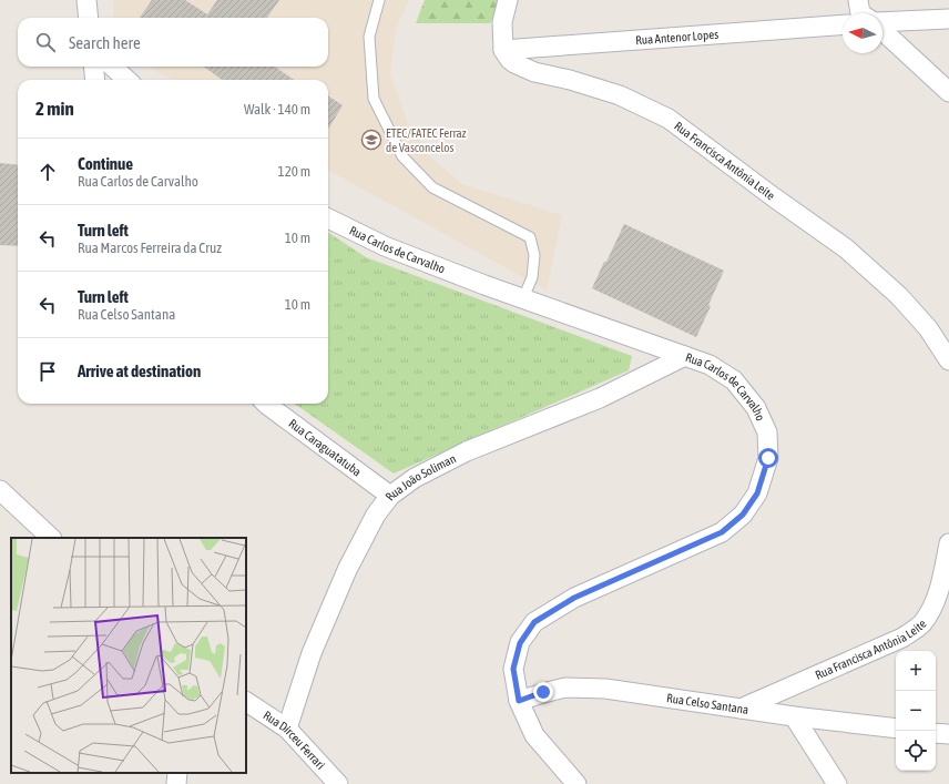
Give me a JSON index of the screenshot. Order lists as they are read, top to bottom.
{
  "streets": {
    "street": [
      "Rua Antenor Lopes",
      "Rua Francisca Antônia Leite",
      "Rua Carlos de Carvalho",
      "Rua Caraguatatuba",
      "Rua João Soliman",
      "Rua Celso Santana",
      "Rua Dirceu Ferrari"
    ]
  },
  "crossings": [
    ["Rua Antenor Lopes", "Rua Francisca Antônia Leite"],
    ["Rua Francisca Antônia Leite", "Rua Celso Santana"],
    ["Rua Carlos de Carvalho", "Rua João Soliman"],
    ["Rua Carlos de Carvalho", "Rua Celso Santana"],
    ["Rua Caraguatatuba", "Rua João Soliman"],
    ["Rua João Soliman", "Rua Dirceu Ferrari"]
  ],
  "places": {
    "school or university": ["ETEC/FATEC Ferraz de Vasconcelos"]
  },
  "north": "left",
  "page": {
    "search": "Search here",
    "heading": ["2 min", "Walk · 140 m"],
    "list": [
      ["Continue", "Rua Carlos de Carvalho", "120 m"],
      ["Turn left", "Rua Marcos Ferreira da Cruz", "10 m"],
      ["Turn left", "Rua Celso Santana", "10 m"],
      "Arrive at destination"
    ],
    "map_buttons": ["+", "−"]
  }
}
